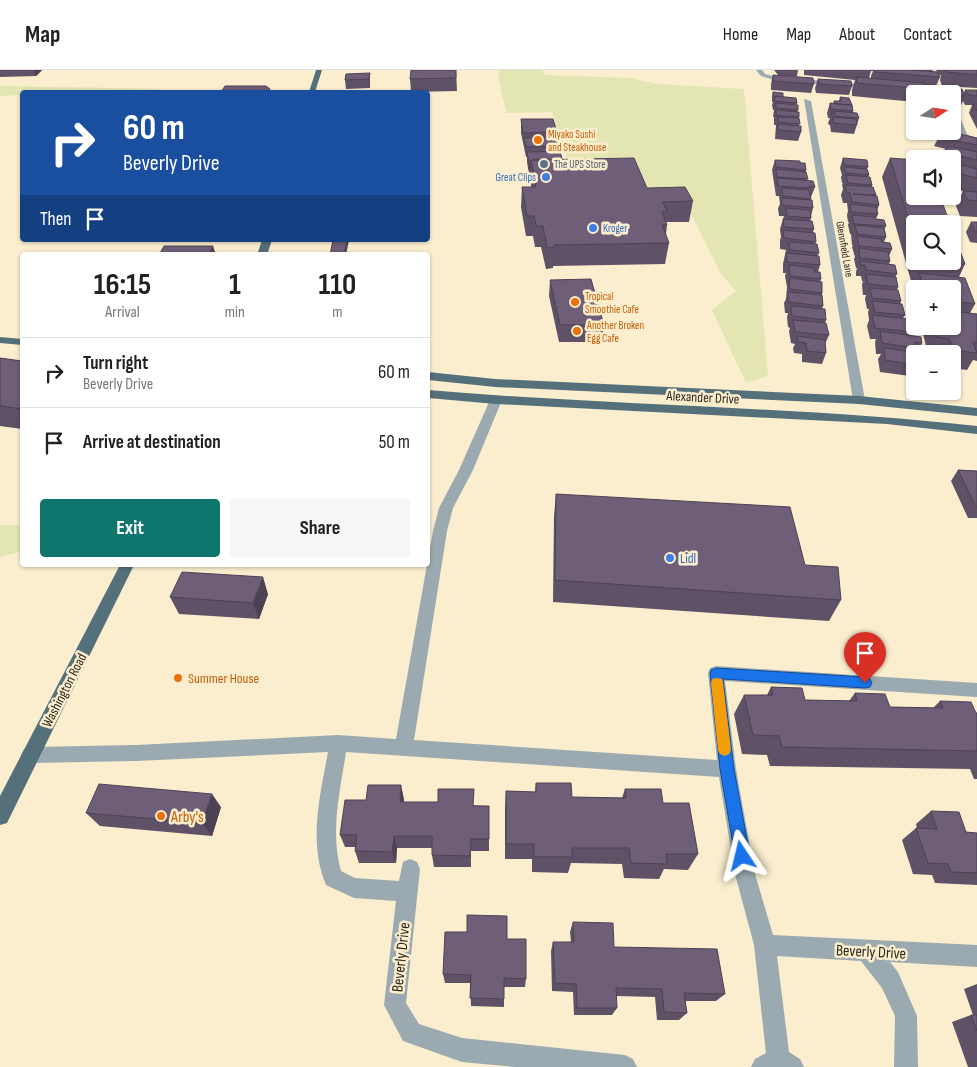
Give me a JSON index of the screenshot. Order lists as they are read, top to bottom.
{
  "streets": {
    "main road": ["Alexander Drive", "Washington Road"],
    "street": ["Glennfield Lane", "Beverly Drive"]
  },
  "crossings": [
    ["Glennfield Lane", "Alexander Drive"]
  ],
  "places": [
    "Miyako Sushi and Steakhouse",
    "The UPS Store",
    "Great Clips",
    "Kroger",
    "Tropical Smoothie Cafe",
    "Another Broken Egg Cafe",
    "Lidl",
    "Summer House",
    "Arby's"
  ],
  "north": "right",
  "page": {
    "header": "Map",
    "nav": [
      "Home",
      "Map",
      "About",
      "Contact"
    ],
    "map_buttons": ["+", "−"],
    "turn": ["60 m", "Beverly Drive"],
    "then": "Then",
    "eta": [
      "16:15",
      "Arrival",
      "1",
      "min",
      "110",
      "m"
    ],
    "list": [
      {
        "name": "Turn right",
        "note": "Beverly Drive",
        "value": "60 m"
      },
      {
        "name": "Arrive at destination",
        "value": "50 m"
      }
    ],
    "buttons": ["Exit", "Share"]
  }
}
